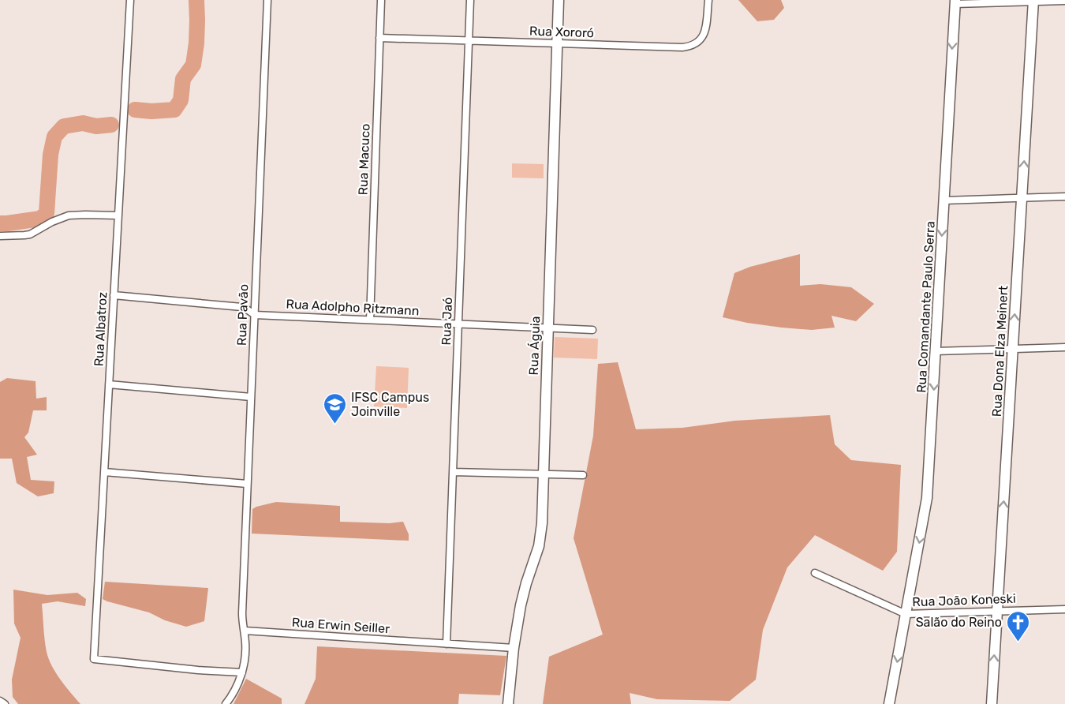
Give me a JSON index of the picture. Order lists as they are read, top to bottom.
{
  "streets": {
    "street": [
      "Rua Xororó",
      "Rua Macuco",
      "Rua Adolpho Ritzmann",
      "Rua Comandante Paulo Serra",
      "Rua Pavão",
      "Rua Jaó",
      "Rua Albatroz",
      "Rua Águia",
      "Rua Dona Elza Meinert",
      "Rua João Koneski",
      "Rua Erwin Seiller"
    ]
  },
  "crossings": [
    ["Rua Xororó", "Rua Macuco"],
    ["Rua Xororó", "Rua Jaó"],
    ["Rua Xororó", "Rua Águia"],
    ["Rua Macuco", "Rua Adolpho Ritzmann"],
    ["Rua Adolpho Ritzmann", "Rua Pavão"],
    ["Rua Adolpho Ritzmann", "Rua Jaó"],
    ["Rua Adolpho Ritzmann", "Rua Albatroz"],
    ["Rua Adolpho Ritzmann", "Rua Águia"],
    ["Rua Comandante Paulo Serra", "Rua João Koneski"],
    ["Rua Pavão", "Rua Erwin Seiller"],
    ["Rua Jaó", "Rua Erwin Seiller"],
    ["Rua Águia", "Rua Erwin Seiller"],
    ["Rua Dona Elza Meinert", "Rua João Koneski"]
  ],
  "one_way": ["Rua Comandante Paulo Serra", "Rua Dona Elza Meinert"],
  "places": {
    "school or university": ["IFSC Campus Joinville"],
    "church": ["Salão do Reino"]
  }
}
